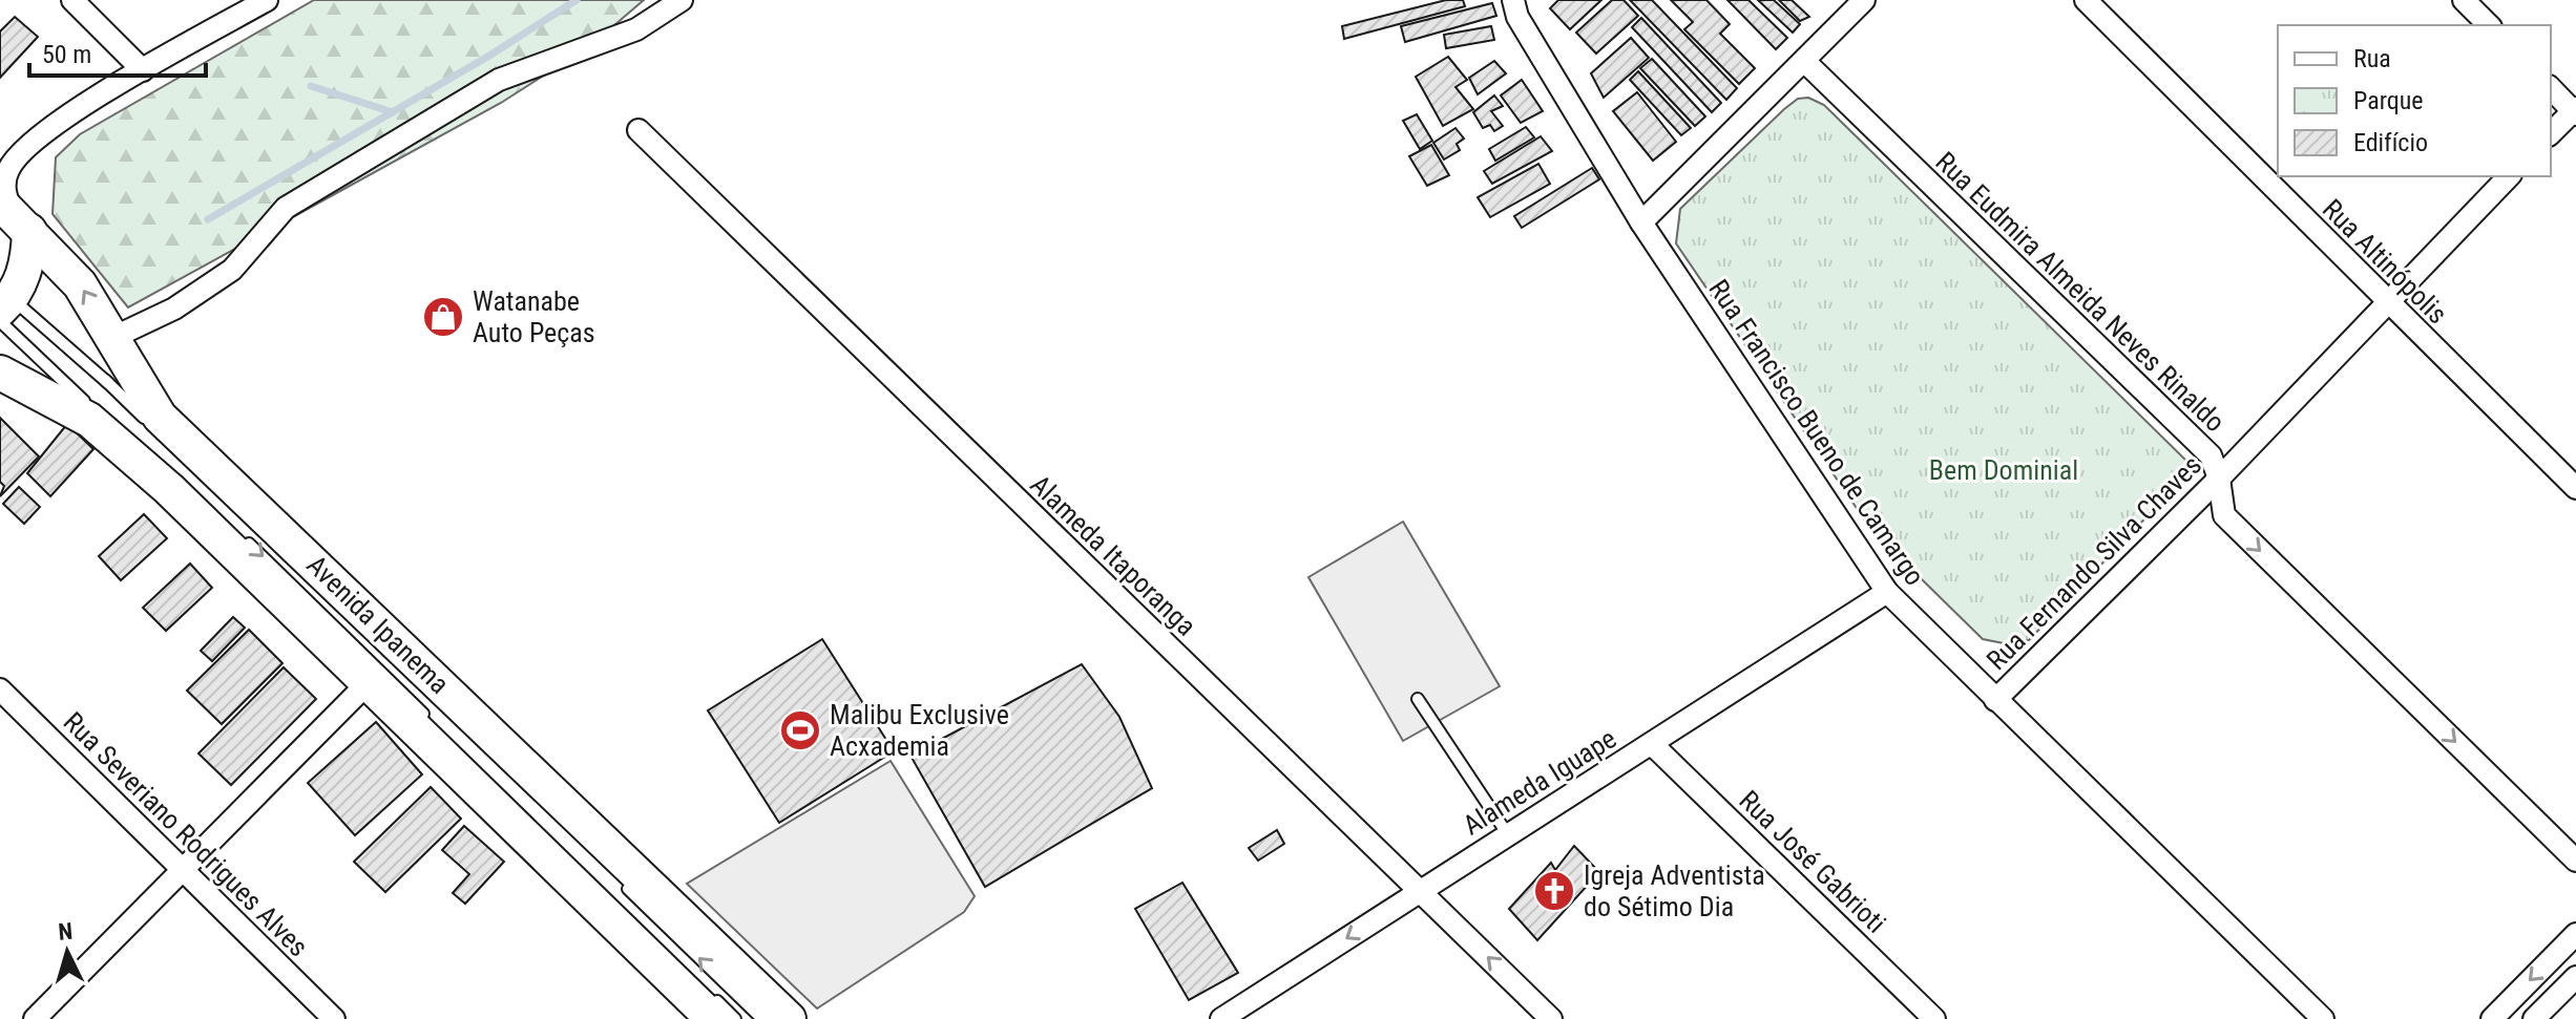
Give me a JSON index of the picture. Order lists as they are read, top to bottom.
{
  "streets": {
    "main road": ["Avenida Ipanema"],
    "street": [
      "Rua Altinópolis",
      "Rua Eudmira Almeida Neves Rinaldo",
      "Rua Francisco Bueno de Camargo",
      "Alameda Itaporanga",
      "Rua Fernando Silva Chaves",
      "Alameda Iguape",
      "Rua Severiano Rodrigues Alves",
      "Rua José Gabrioti"
    ]
  },
  "crossings": [
    ["Rua Altinópolis", "Rua Fernando Silva Chaves"],
    ["Rua Eudmira Almeida Neves Rinaldo", "Rua Fernando Silva Chaves"],
    ["Rua Francisco Bueno de Camargo", "Rua Fernando Silva Chaves"],
    ["Rua Francisco Bueno de Camargo", "Alameda Iguape"],
    ["Alameda Itaporanga", "Alameda Iguape"],
    ["Alameda Iguape", "Rua José Gabrioti"]
  ],
  "one_way": ["Rua Eudmira Almeida Neves Rinaldo"],
  "parks": ["Bem Dominial"],
  "places": {
    "shop": ["Watanabe Auto Peças"],
    "sports": ["Malibu Exclusive Acxademia"],
    "church": ["Igreja Adventista do Sétimo Dia"]
  },
  "legend": ["Rua", "Parque", "Edifício"],
  "scale_bar": "50 m",
  "north": "top"
}
